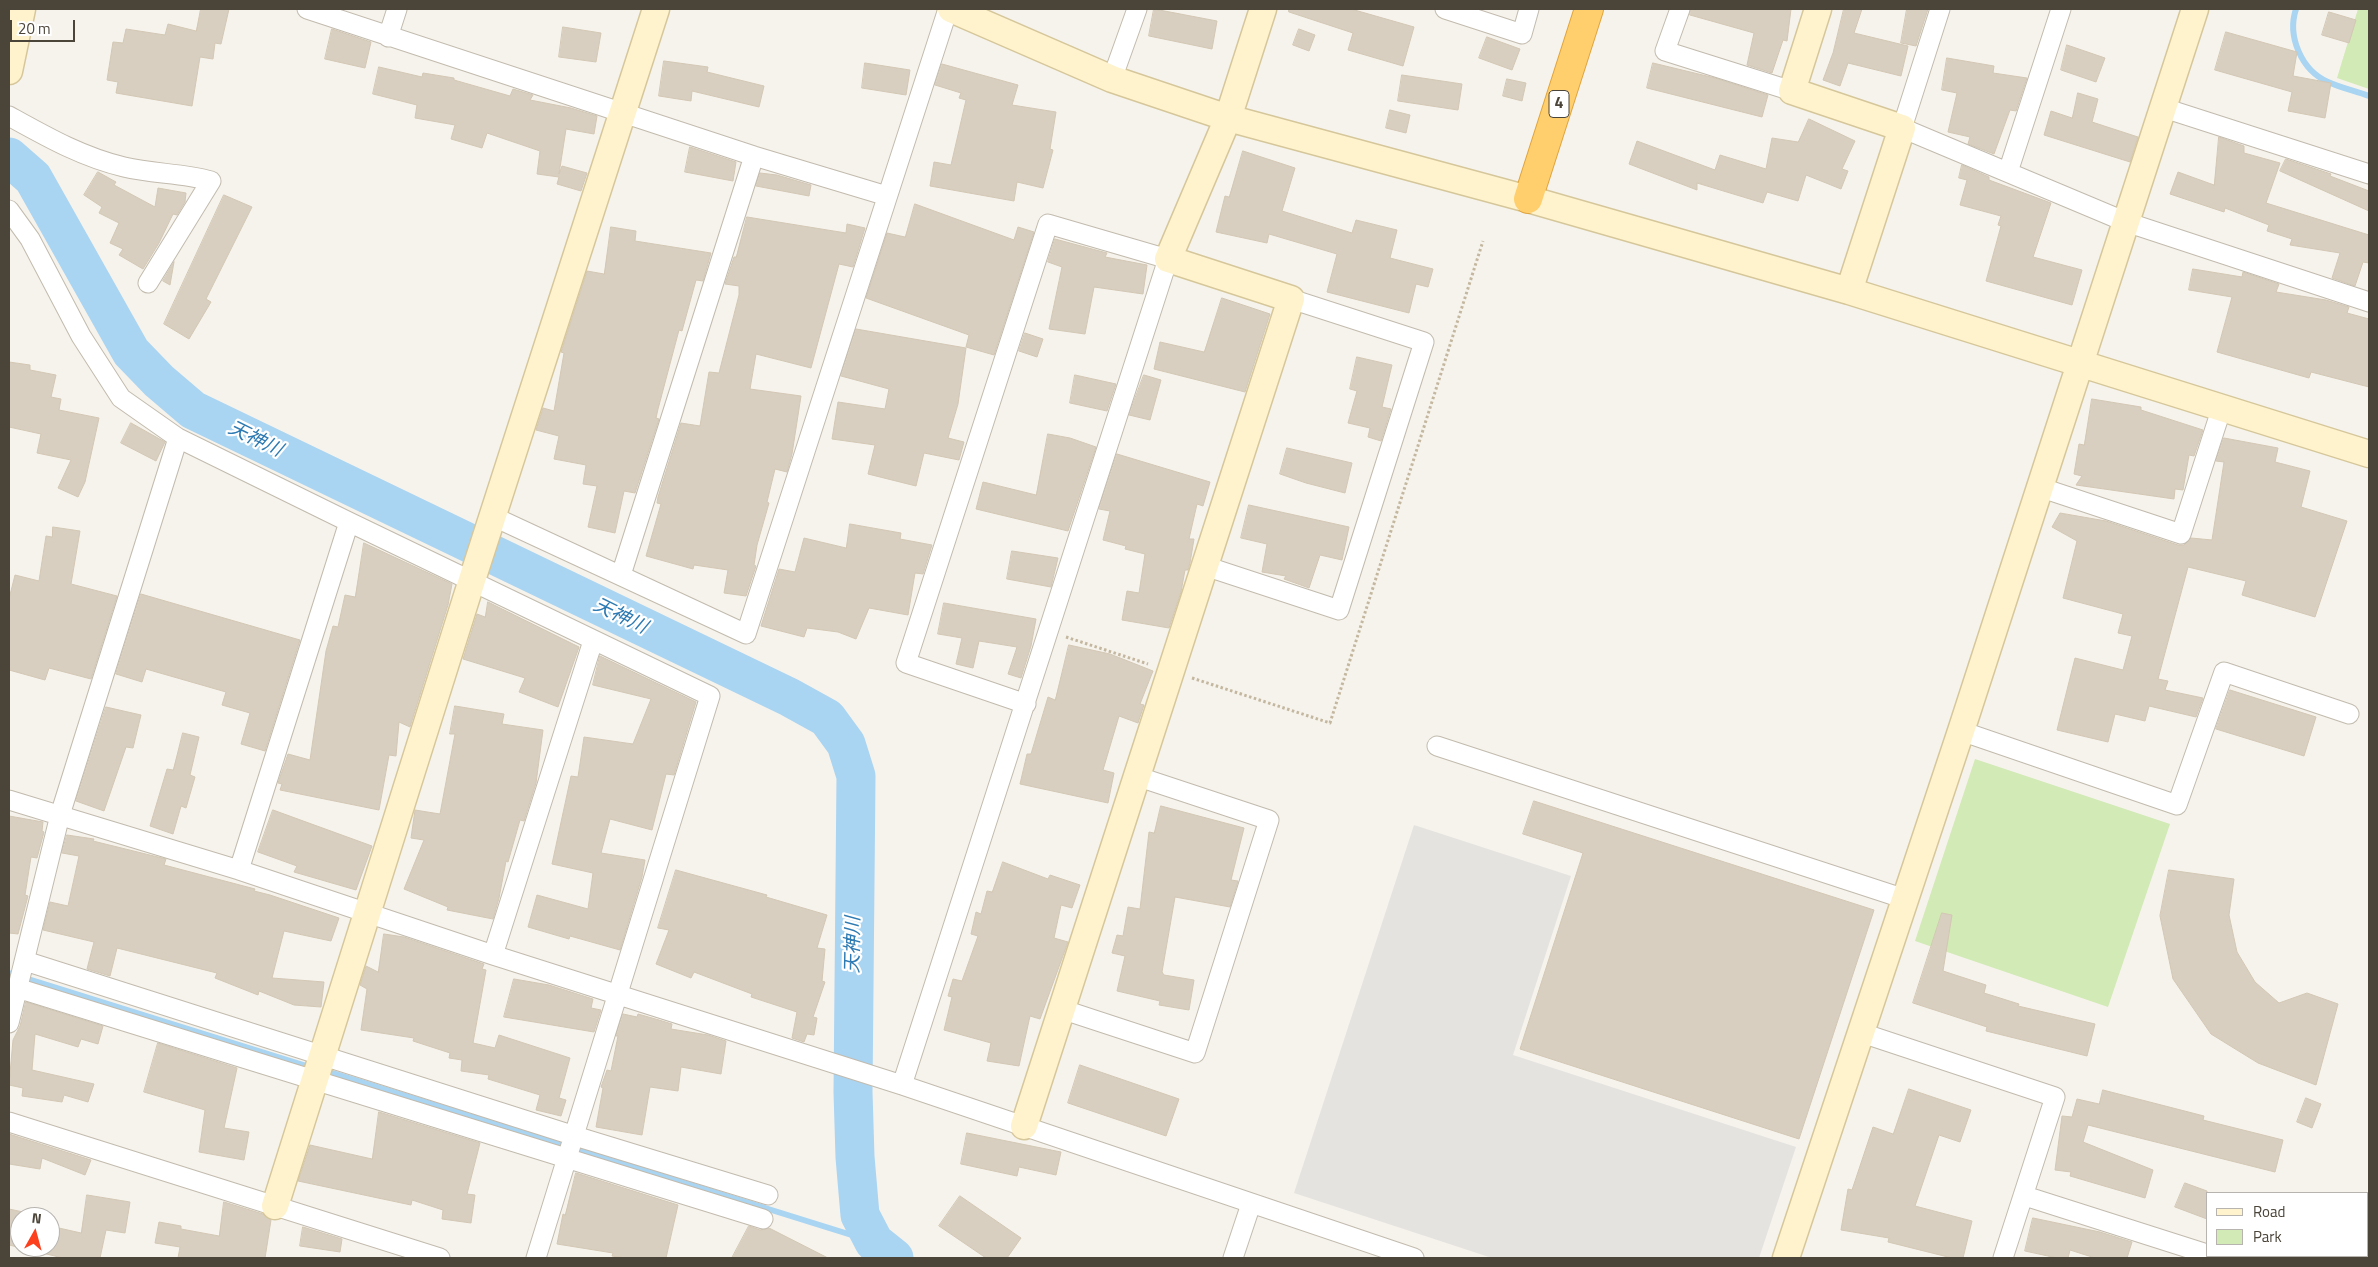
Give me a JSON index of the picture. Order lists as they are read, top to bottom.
{
  "streets": {
    "highway": ["4"]
  },
  "water": ["天神川"],
  "legend": ["Road", "Park"],
  "scale_bar": "20 m",
  "north": "top"
}
